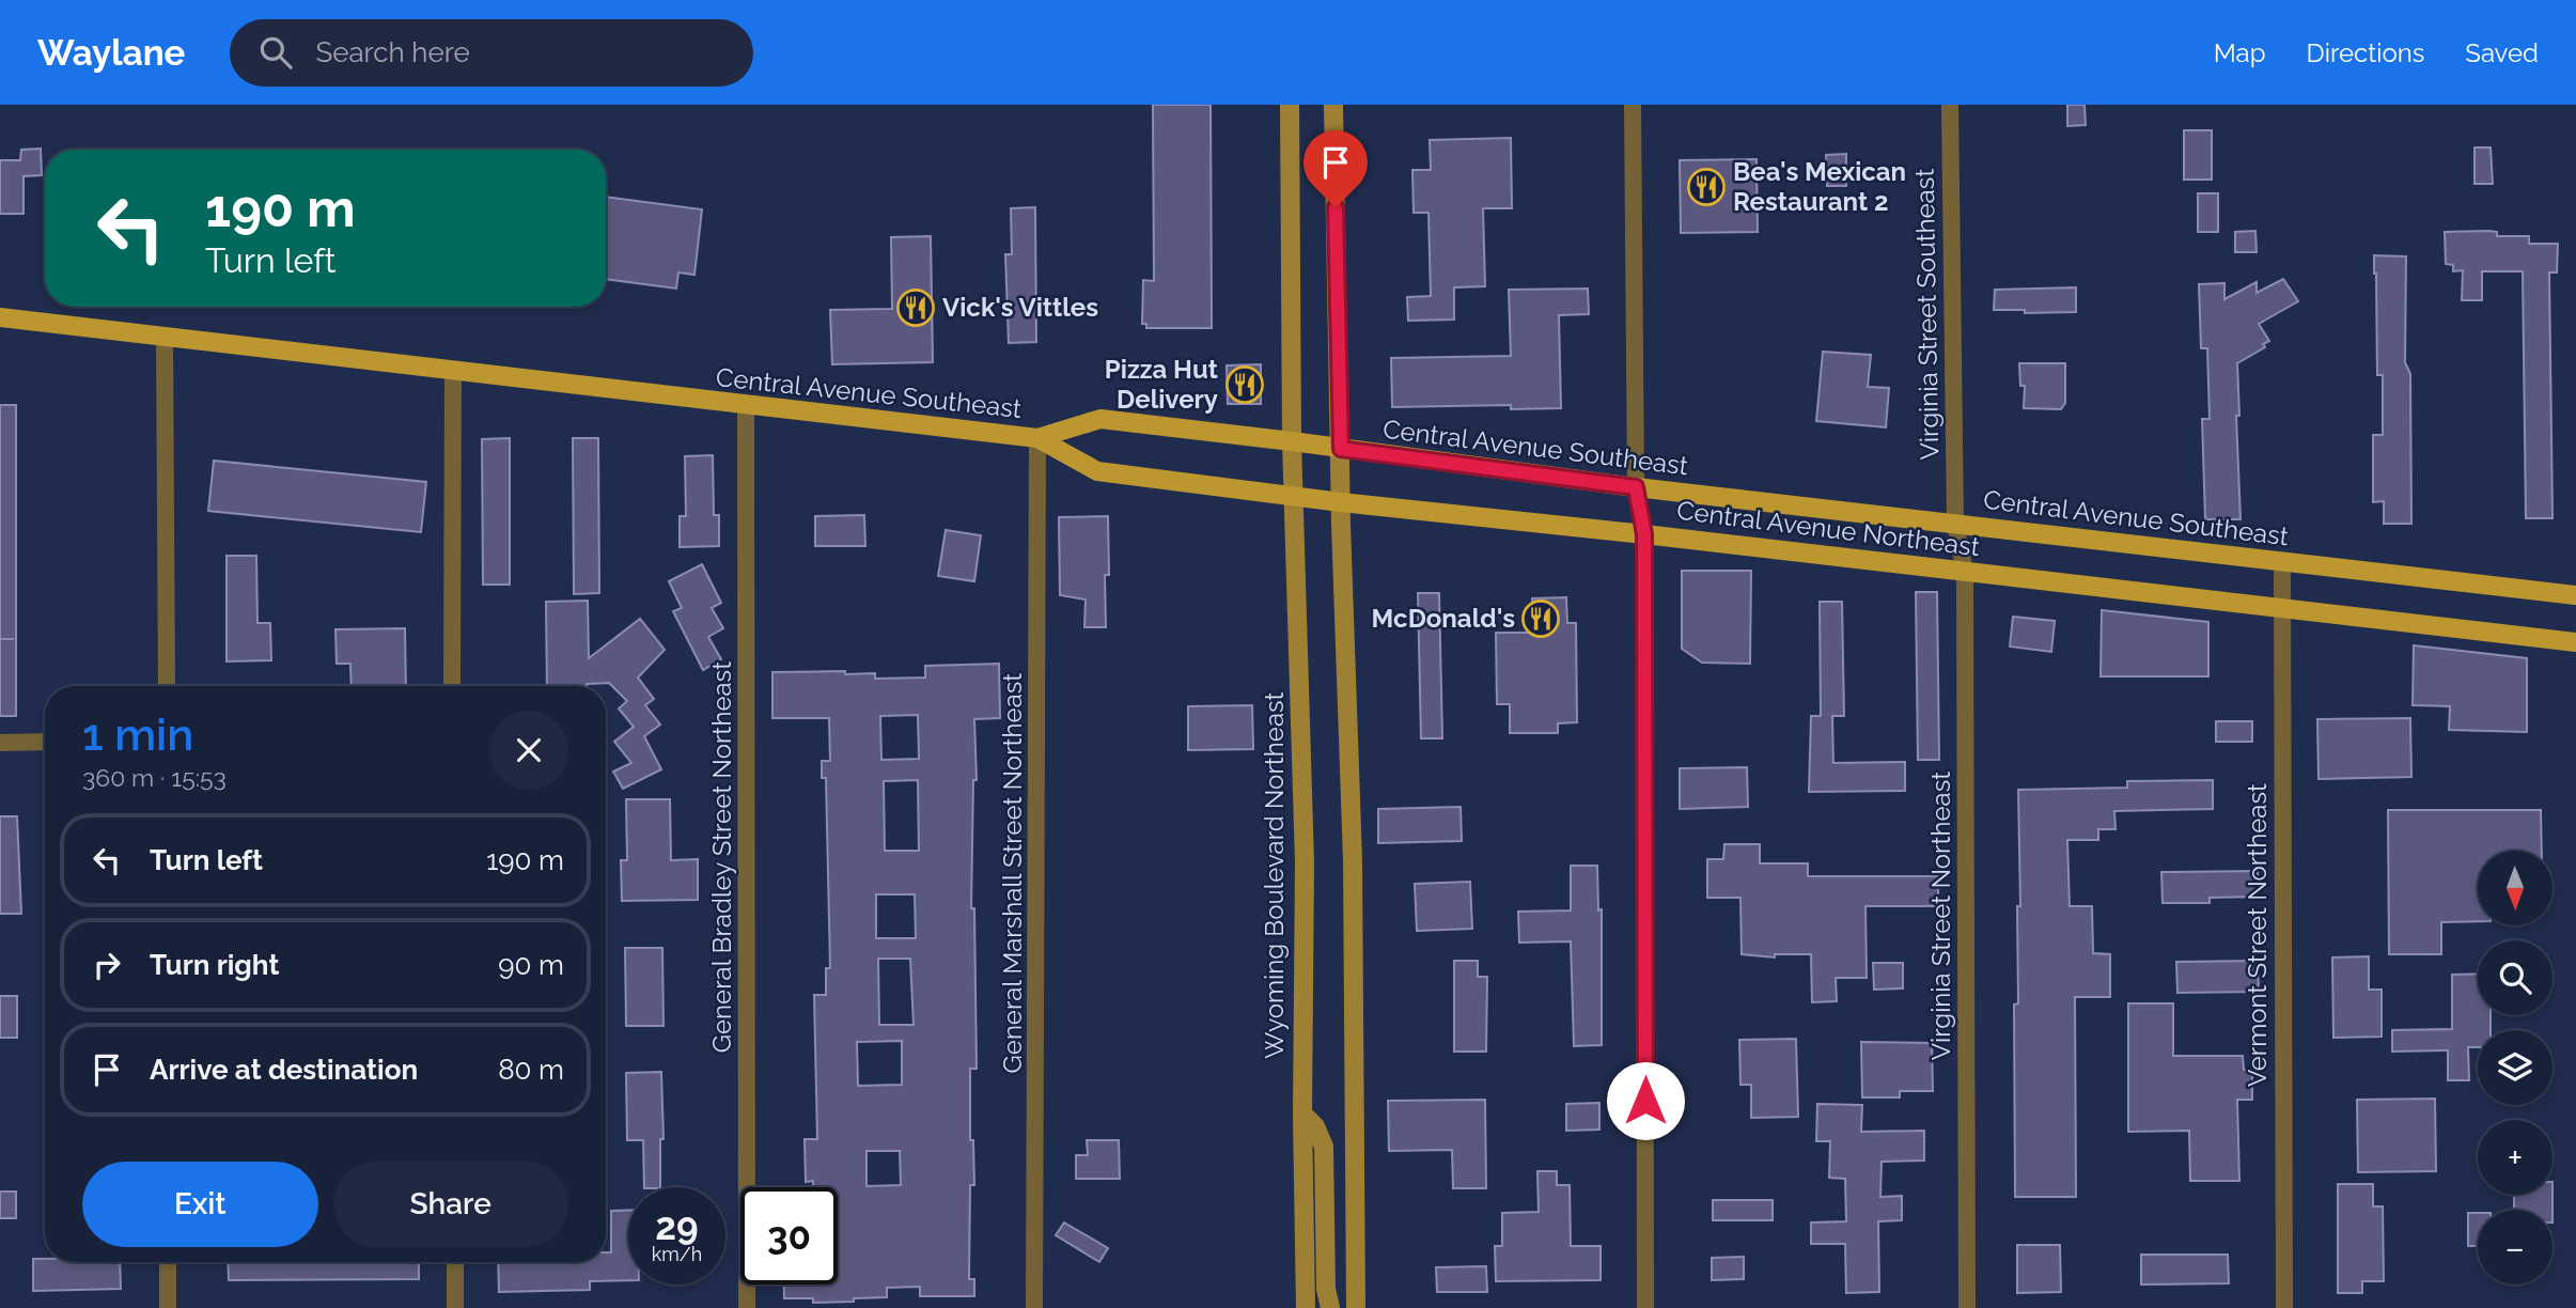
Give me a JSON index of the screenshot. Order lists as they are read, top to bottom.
{
  "streets": {
    "main road": ["Central Avenue Southeast", "Central Avenue Northeast", "Wyoming Boulevard Northeast"],
    "street": [
      "Virginia Street Southeast",
      "General Bradley Street Northeast",
      "General Marshall Street Northeast",
      "Virginia Street Northeast",
      "Vermont Street Northeast"
    ]
  },
  "crossings": [
    ["Virginia Street Southeast", "Central Avenue Southeast"],
    ["Virginia Street Southeast", "Virginia Street Northeast"],
    ["Central Avenue Southeast", "Central Avenue Northeast"],
    ["Central Avenue Southeast", "General Bradley Street Northeast"],
    ["Central Avenue Southeast", "General Marshall Street Northeast"],
    ["Central Avenue Southeast", "Wyoming Boulevard Northeast"],
    ["Central Avenue Southeast", "Virginia Street Northeast"],
    ["Central Avenue Southeast", "Vermont Street Northeast"],
    ["Central Avenue Northeast", "General Marshall Street Northeast"],
    ["Central Avenue Northeast", "Wyoming Boulevard Northeast"],
    ["Central Avenue Northeast", "Virginia Street Northeast"],
    ["Central Avenue Northeast", "Vermont Street Northeast"]
  ],
  "places": {
    "restaurant": [
      "Bea's Mexican Restaurant 2",
      "Vick's Vittles",
      "Pizza Hut Delivery",
      "McDonald's"
    ]
  },
  "north": "bottom",
  "page": {
    "header": "Waylane",
    "search": "Search here",
    "nav": ["Map", "Directions", "Saved"],
    "turn": ["190 m", "Turn left"],
    "heading": ["1 min", "360 m · 15:53"],
    "list": [
      {
        "name": "Turn left",
        "value": "190 m"
      },
      {
        "name": "Turn right",
        "value": "90 m"
      },
      {
        "name": "Arrive at destination",
        "value": "80 m"
      }
    ],
    "map_buttons": ["+", "−"],
    "buttons": ["Exit", "Share"],
    "speed": "29 km/h",
    "limit": "30"
  }
}
